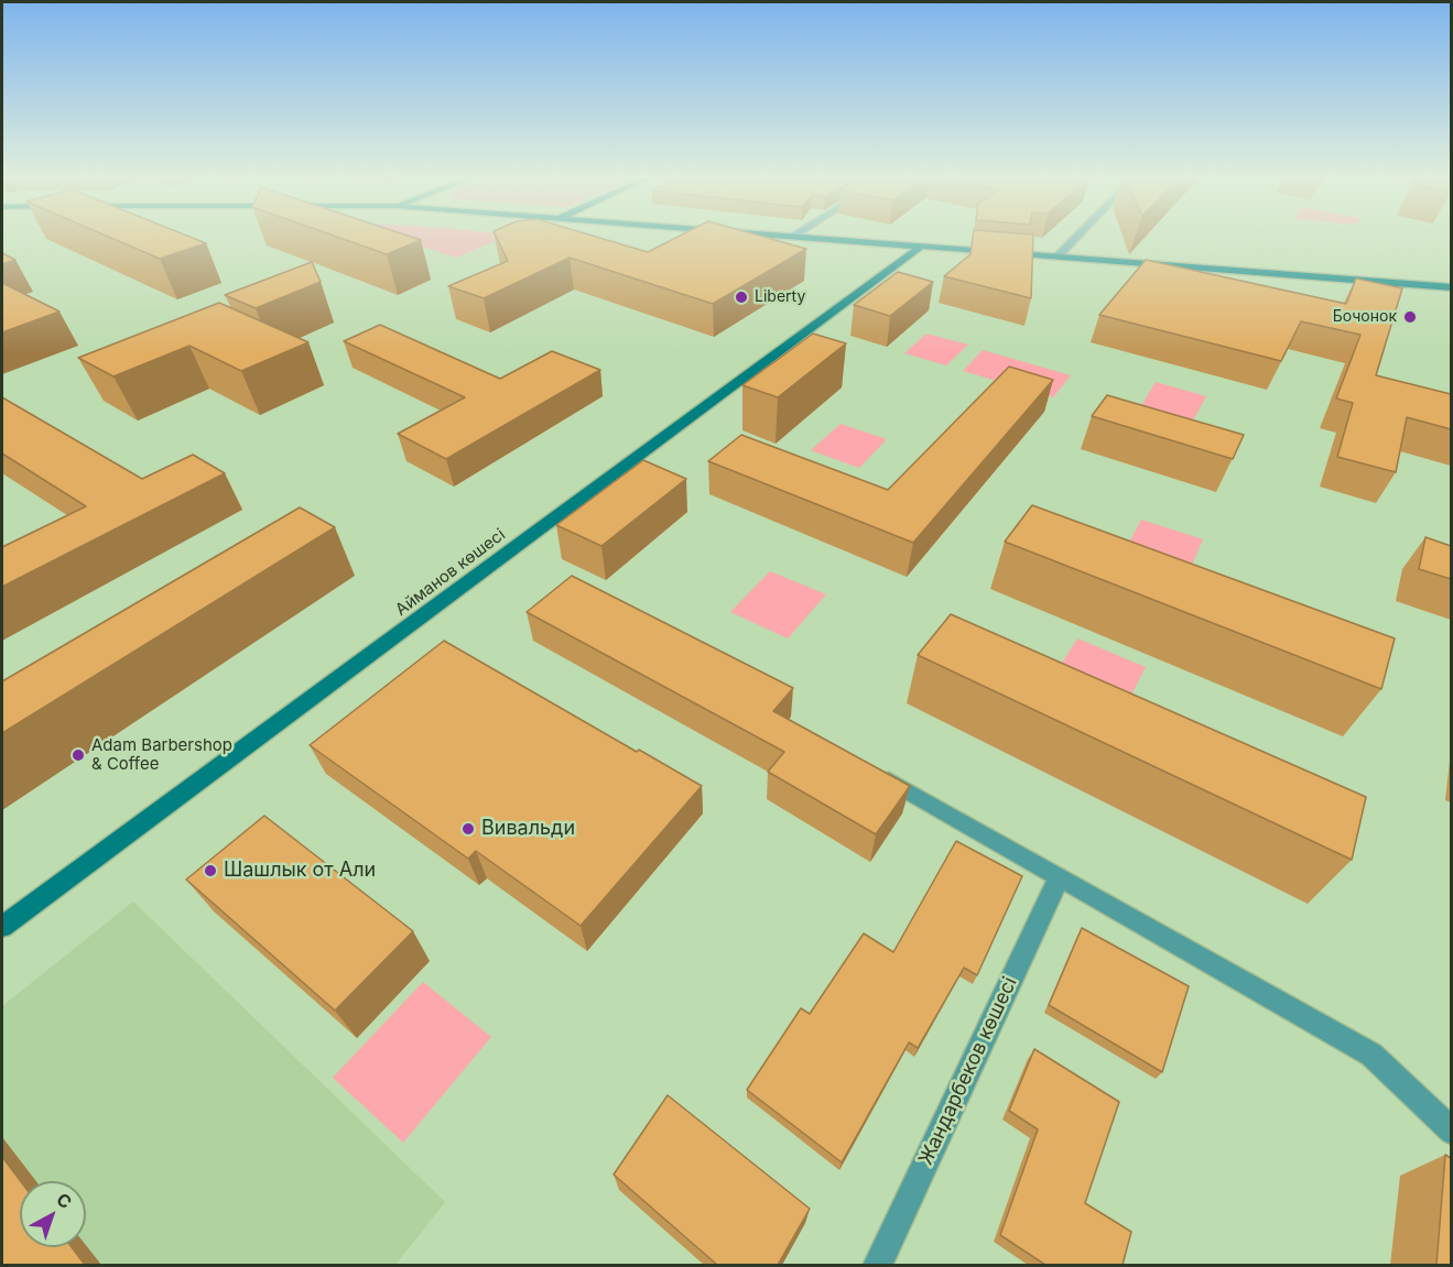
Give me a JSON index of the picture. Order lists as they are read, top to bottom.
{
  "streets": {
    "main road": ["Айманов көшесі"],
    "street": ["Жандарбеков көшесі"]
  },
  "places": [
    "Liberty",
    "Бочонок",
    "Adam Barbershop & Coffee",
    "Вивальди",
    "Шашлык от Али"
  ],
  "north": "top right"
}
